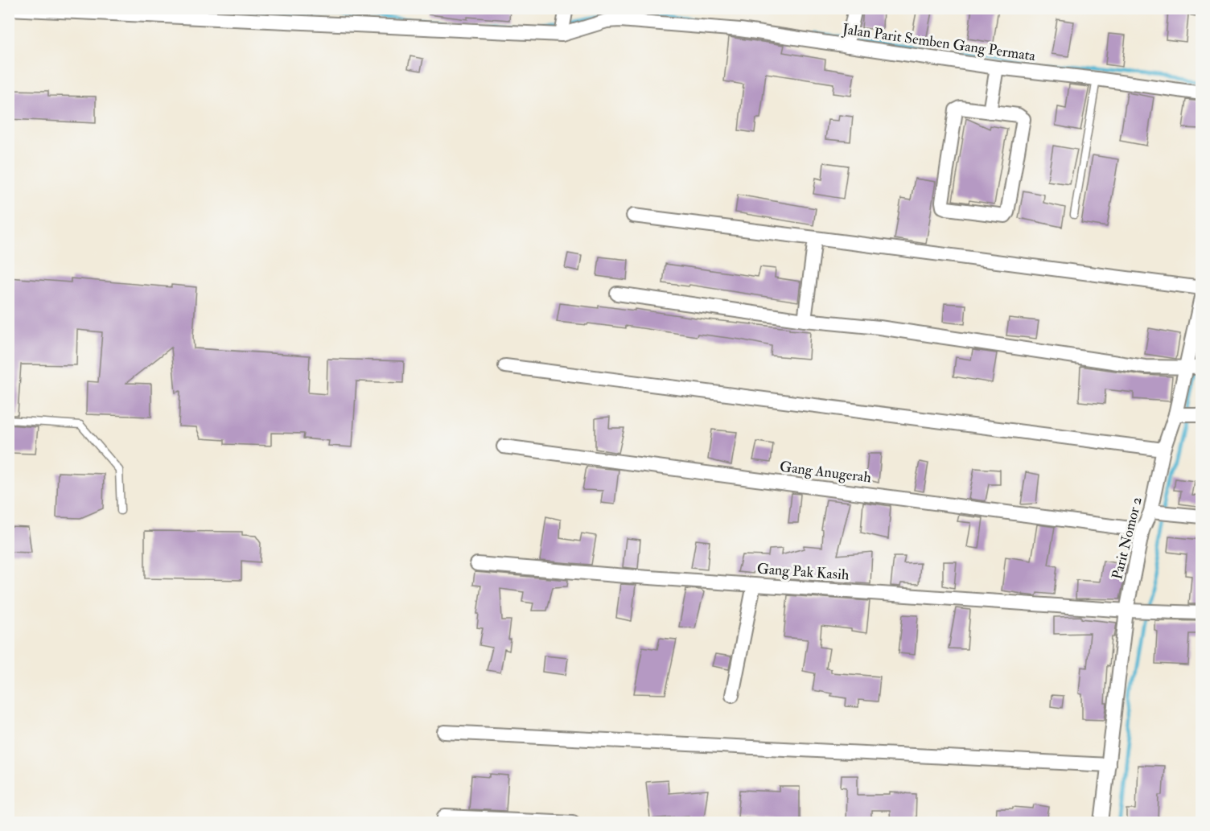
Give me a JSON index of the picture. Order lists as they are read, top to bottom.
{
  "streets": {
    "street": [
      "Jalan Parit Semben Gang Permata",
      "Gang Anugerah",
      "Parit Nomor 2",
      "Gang Pak Kasih"
    ]
  },
  "crossings": [
    ["Gang Anugerah", "Parit Nomor 2"],
    ["Parit Nomor 2", "Gang Pak Kasih"]
  ]
}
